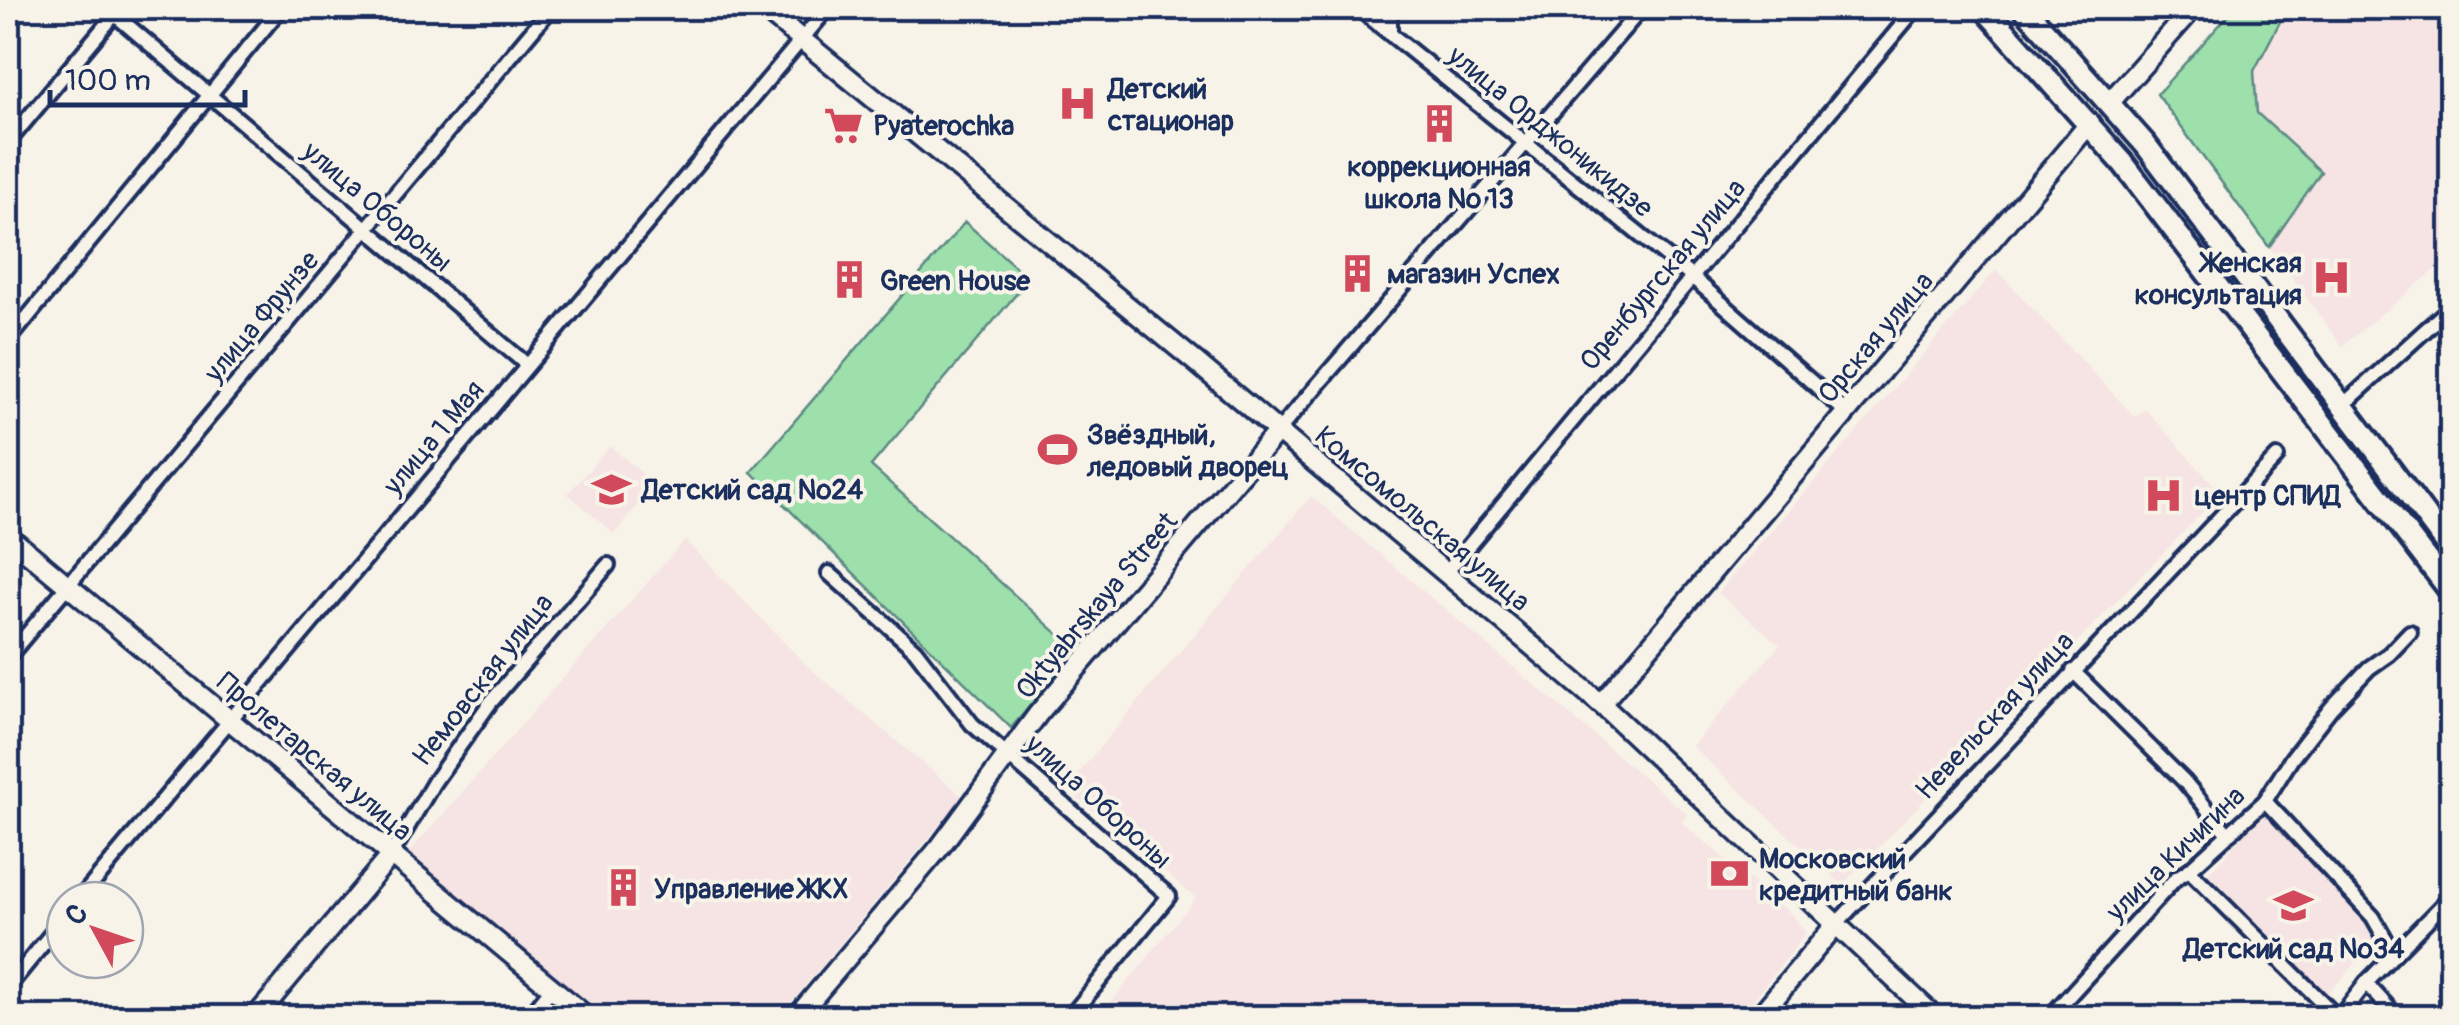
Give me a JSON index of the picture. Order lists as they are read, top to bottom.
{
  "streets": {
    "main road": [
      "Орская улица",
      "Комсомольская улица",
      "Oktyabrskaya Street",
      "Немовская улица",
      "Невельская улица",
      "Пролетарская улица"
    ],
    "street": [
      "улица Орджоникидзе",
      "улица Обороны",
      "Оренбургская улица",
      "улица Фрунзе",
      "улица 1 Мая",
      "улица Кичигина"
    ]
  },
  "crossings": [
    ["улица Орджоникидзе", "Оренбургская улица"],
    ["улица Орджоникидзе", "Орская улица"],
    ["улица Орджоникидзе", "Oktyabrskaya Street"],
    ["улица Обороны", "улица Фрунзе"],
    ["улица Обороны", "улица 1 Мая"],
    ["улица Обороны", "Oktyabrskaya Street"],
    ["Оренбургская улица", "Комсомольская улица"],
    ["улица Фрунзе", "Пролетарская улица"],
    ["Орская улица", "Комсомольская улица"],
    ["улица 1 Мая", "Комсомольская улица"],
    ["улица 1 Мая", "Пролетарская улица"],
    ["Комсомольская улица", "Oktyabrskaya Street"],
    ["Комсомольская улица", "Невельская улица"],
    ["Немовская улица", "Пролетарская улица"]
  ],
  "places": {
    "hospital": ["Детский стационар", "Женская консультация", "центр СПИД"],
    "building": [
      "коррекционная школа № 13",
      "магазин Успех",
      "Green House",
      "Управление ЖКХ"
    ],
    "supermarket": ["Pyaterochka"],
    "sports": ["Звёздный, ледовый дворец"],
    "school or university": ["Детский сад №24", "Детский сад №34"],
    "bank": ["Московский кредитный банк"]
  },
  "scale_bar": "100 m",
  "north": "top left"
}
